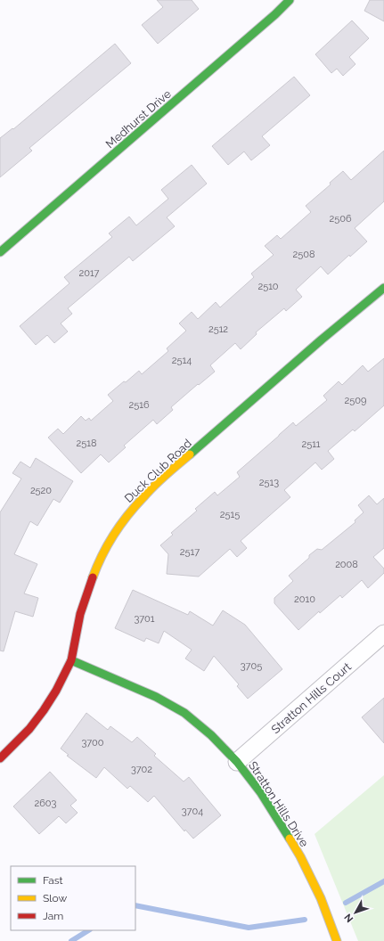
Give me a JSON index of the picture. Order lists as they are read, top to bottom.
{
  "streets": {
    "street": [
      "Medhurst Drive",
      "Duck Club Road",
      "Stratton Hills Court",
      "Stratton Hills Drive"
    ]
  },
  "crossings": [
    ["Duck Club Road", "Stratton Hills Drive"],
    ["Stratton Hills Court", "Stratton Hills Drive"]
  ],
  "house_numbers": [
    "2506",
    "2508",
    "2017",
    "2510",
    "2512",
    "2514",
    "2509",
    "2516",
    "2518",
    "2511",
    "2513",
    "2520",
    "2515",
    "2517",
    "2008",
    "2010",
    "3701",
    "3705",
    "3700",
    "3702",
    "2603",
    "3704"
  ],
  "legend": ["Fast", "Slow", "Jam"],
  "north": "bottom left"
}
